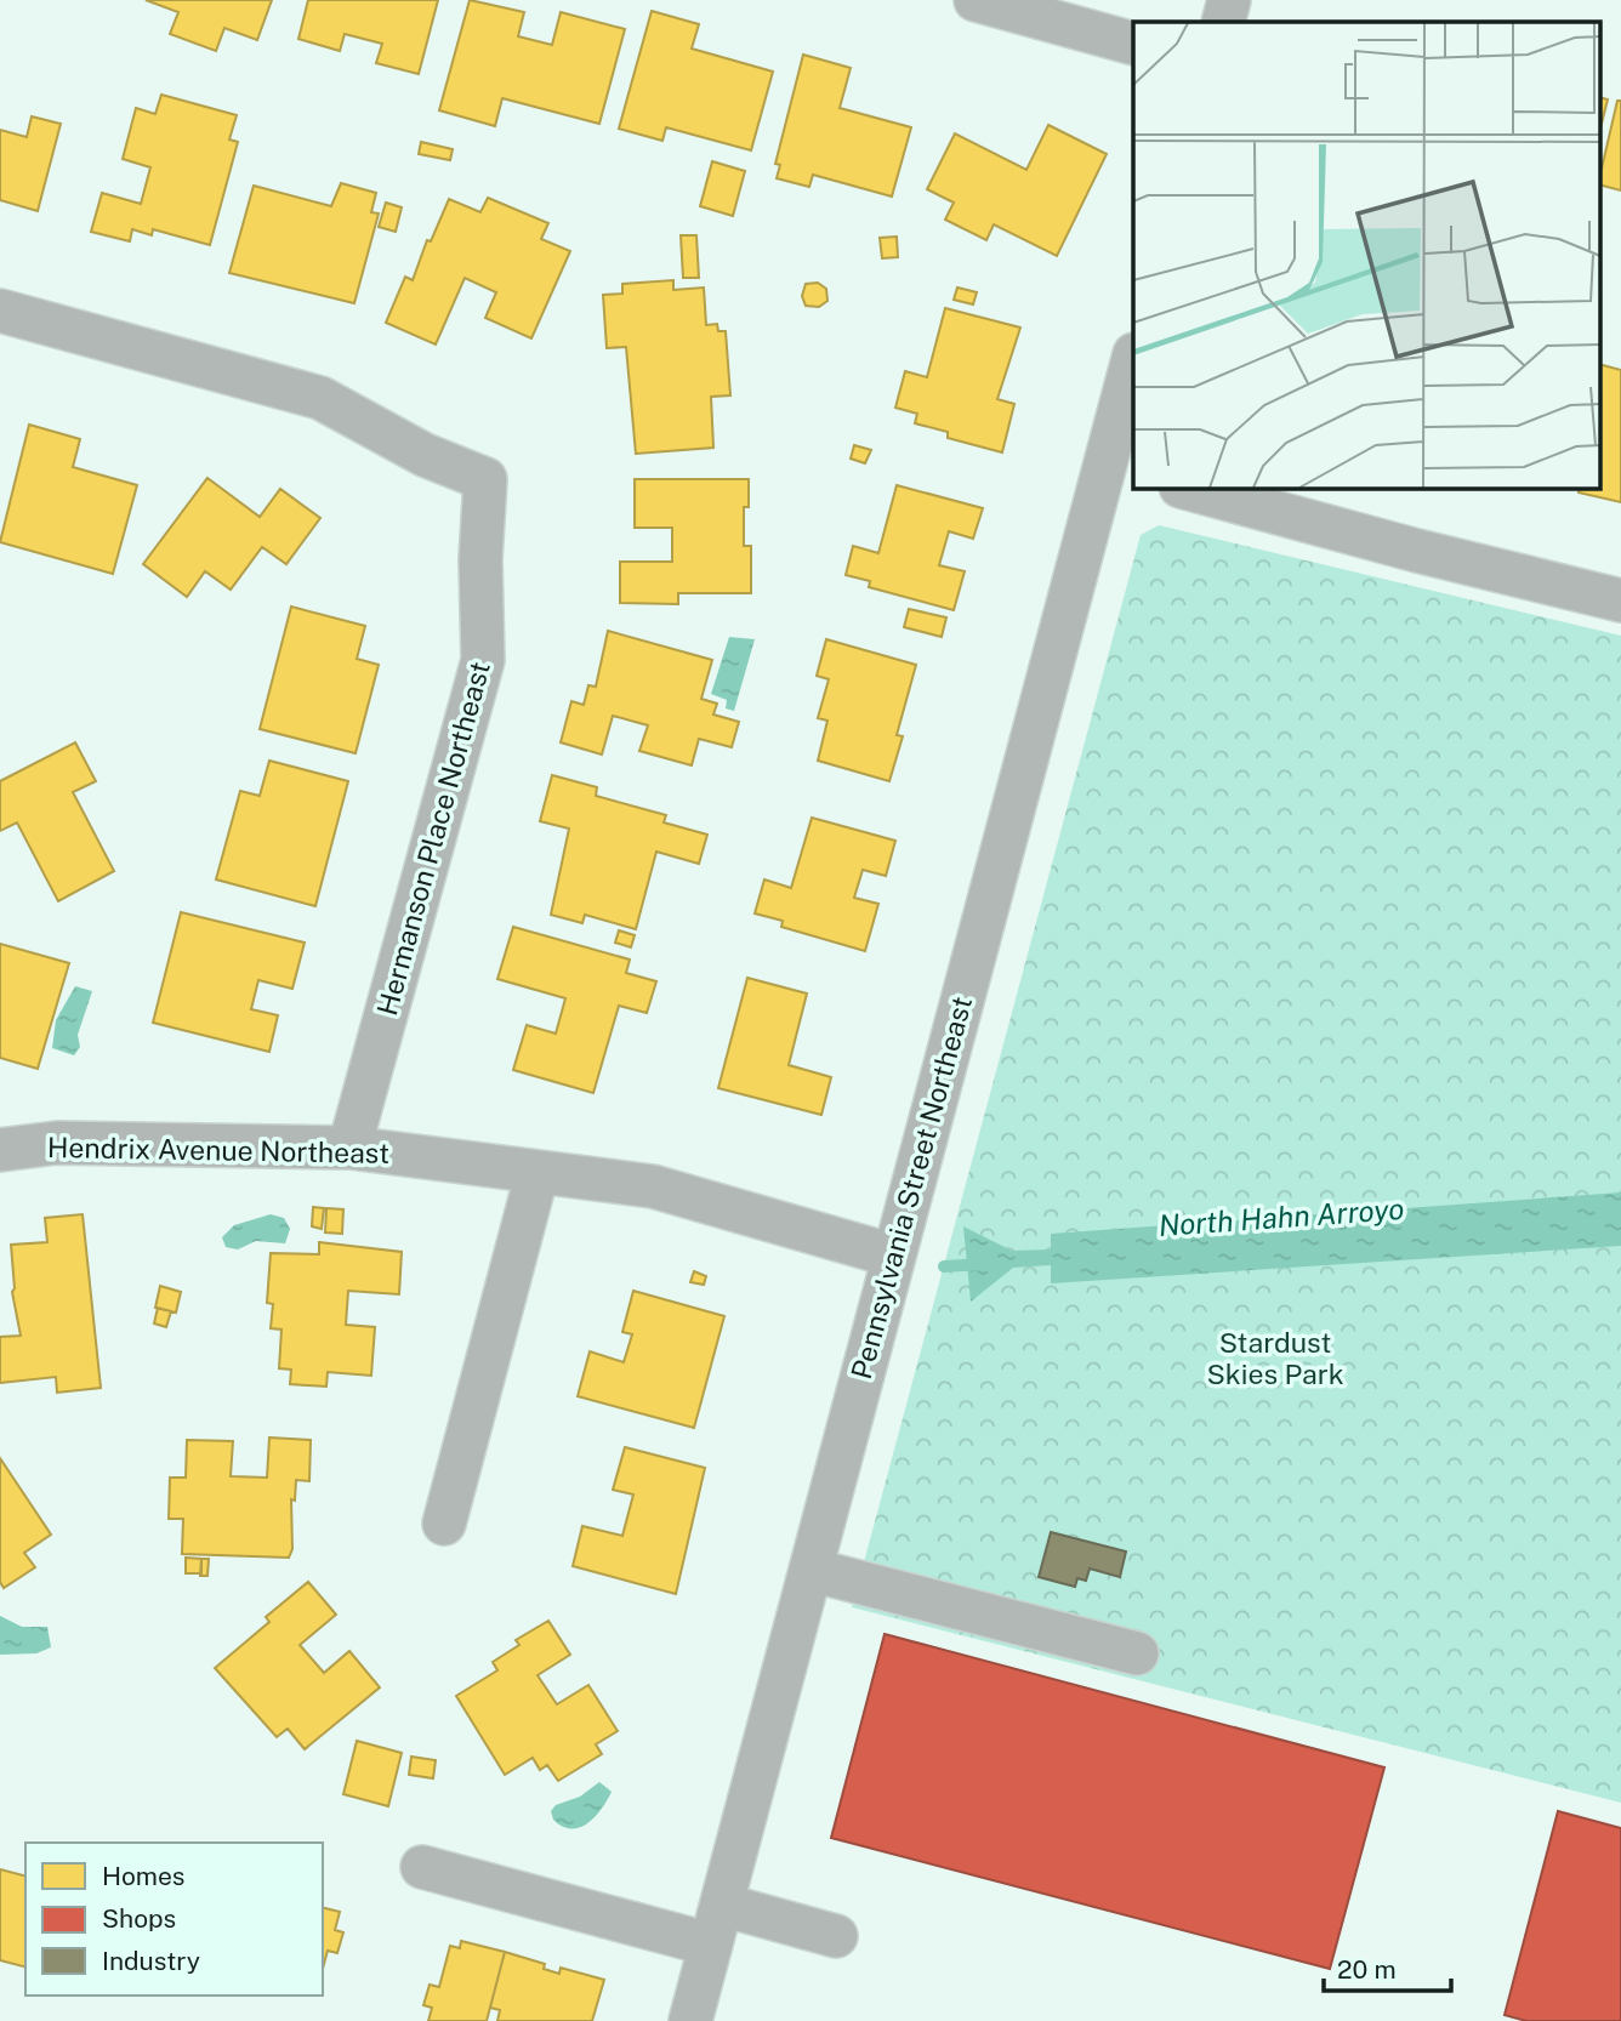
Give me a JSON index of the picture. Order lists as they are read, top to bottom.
{
  "streets": {
    "street": ["Hermanson Place Northeast", "Hendrix Avenue Northeast", "Pennsylvania Street Northeast"]
  },
  "crossings": [
    ["Hermanson Place Northeast", "Hendrix Avenue Northeast"],
    ["Hendrix Avenue Northeast", "Pennsylvania Street Northeast"]
  ],
  "water": ["North Hahn Arroyo"],
  "parks": ["Stardust Skies Park"],
  "legend": ["Homes", "Shops", "Industry"],
  "scale_bar": "20 m"
}
